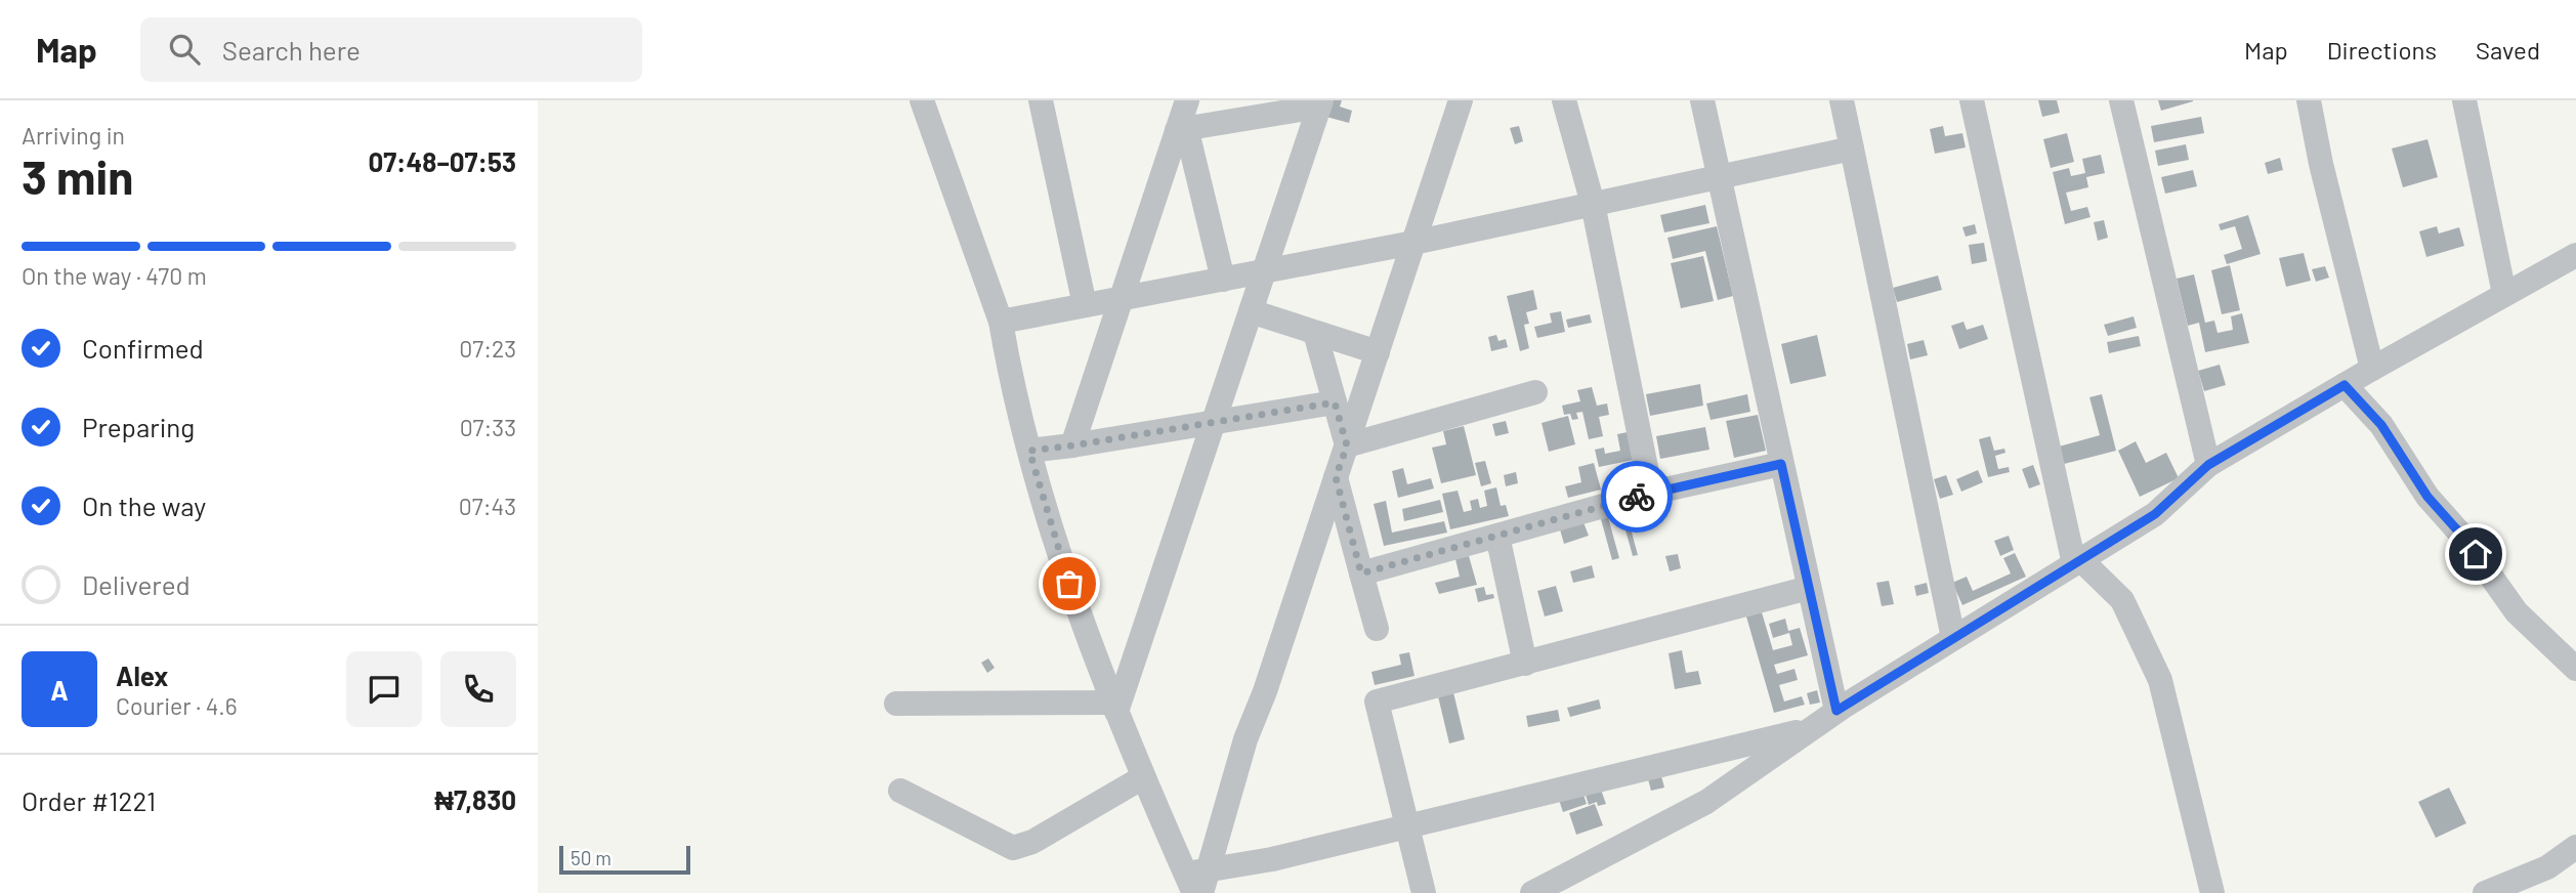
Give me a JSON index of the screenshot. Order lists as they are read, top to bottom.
{
  "scale_bar": "50 m",
  "page": {
    "header": "Map",
    "search": "Search here",
    "nav": ["Map", "Directions", "Saved"],
    "heading": ["3 min", "Arriving in", "07:48–07:53"],
    "panel": [
      "Alex",
      "Courier · 4.6",
      "Order #1221",
      "₦7,830"
    ],
    "bar": "On the way · 470 m",
    "list": [
      ["Confirmed", "07:23"],
      ["Preparing", "07:33"],
      ["On the way", "07:43"],
      "Delivered"
    ],
    "round": "A",
    "scale": "50 m"
  }
}
